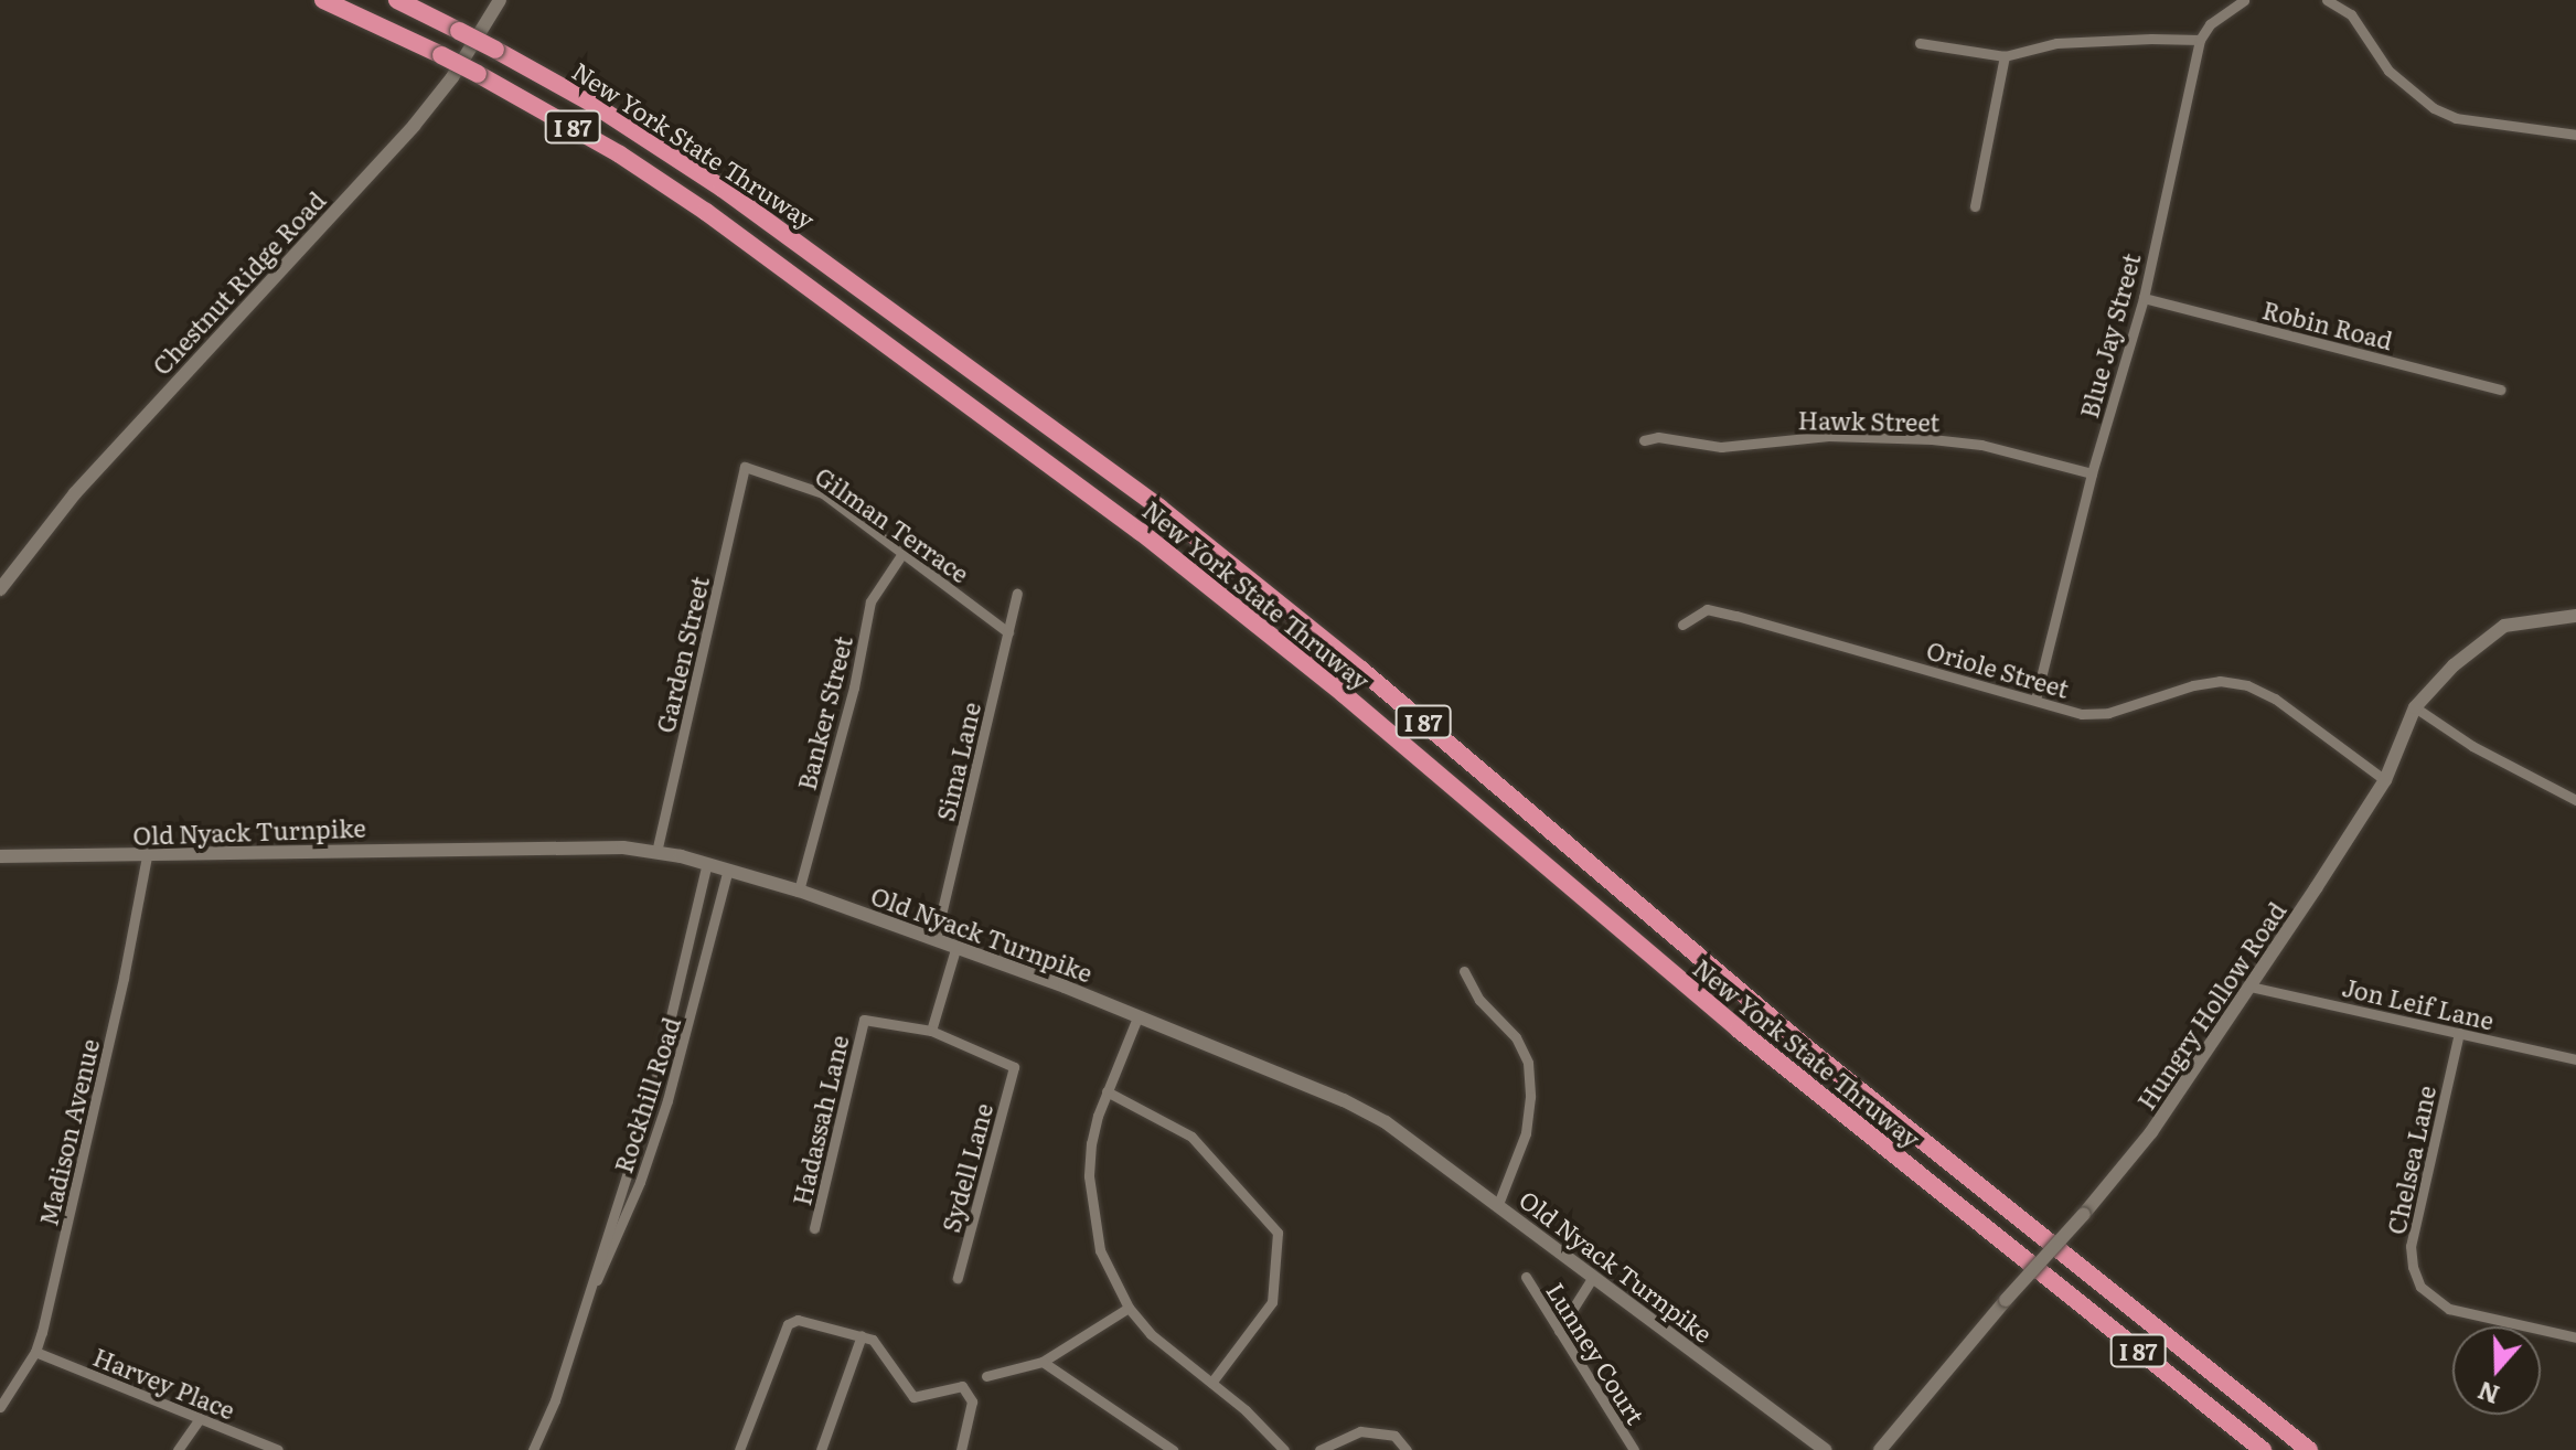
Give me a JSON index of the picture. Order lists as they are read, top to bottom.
{
  "streets": {
    "highway": ["I 87", "New York State Thruway"],
    "street": [
      "Chestnut Ridge Road",
      "Robin Road",
      "Blue Jay Street",
      "Hawk Street",
      "Gilman Terrace",
      "Garden Street",
      "Oriole Street",
      "Banker Street",
      "Sima Lane",
      "Old Nyack Turnpike",
      "Jon Leif Lane",
      "Hungry Hollow Road",
      "Rockhill Road",
      "Hadassah Lane",
      "Madison Avenue",
      "Chelsea Lane",
      "Sydell Lane",
      "Lunney Court",
      "Harvey Place"
    ]
  },
  "crossings": [
    ["Robin Road", "Blue Jay Street"],
    ["Blue Jay Street", "Hawk Street"],
    ["Blue Jay Street", "Oriole Street"],
    ["Gilman Terrace", "Garden Street"],
    ["Gilman Terrace", "Banker Street"],
    ["Gilman Terrace", "Sima Lane"],
    ["Garden Street", "Old Nyack Turnpike"],
    ["Oriole Street", "Hungry Hollow Road"],
    ["Banker Street", "Old Nyack Turnpike"],
    ["Sima Lane", "Old Nyack Turnpike"],
    ["Old Nyack Turnpike", "Rockhill Road"],
    ["Old Nyack Turnpike", "Madison Avenue"],
    ["Jon Leif Lane", "Hungry Hollow Road"],
    ["Jon Leif Lane", "Chelsea Lane"],
    ["Hadassah Lane", "Sydell Lane"],
    ["Madison Avenue", "Harvey Place"]
  ],
  "north": "bottom"
}
